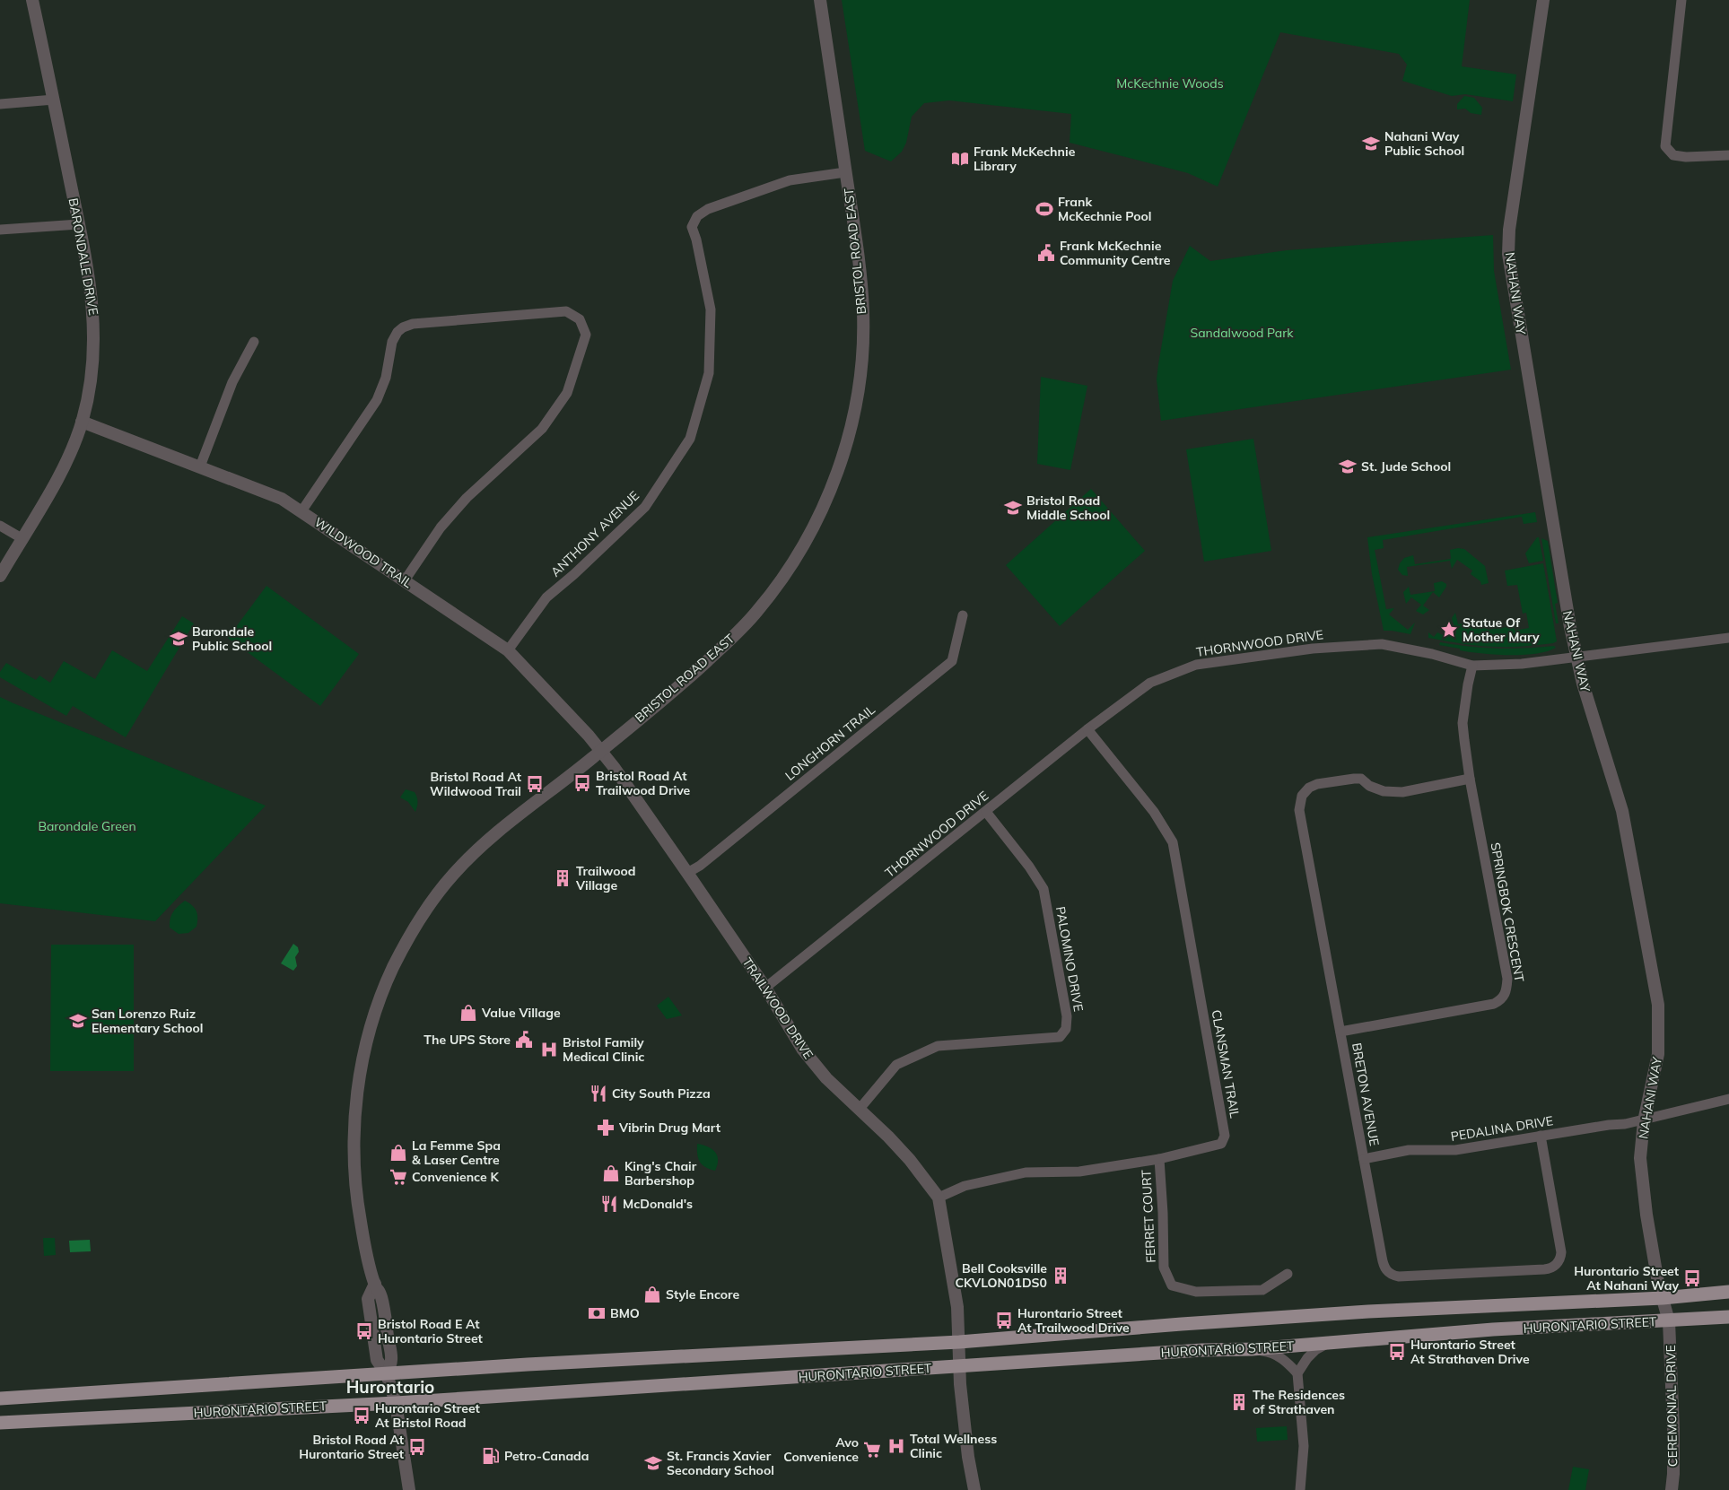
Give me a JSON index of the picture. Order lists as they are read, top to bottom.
{
  "streets": {
    "main road": ["HURONTARIO STREET"],
    "street": [
      "BRISTOL ROAD EAST",
      "BARONDALE DRIVE",
      "NAHANI WAY",
      "ANTHONY AVENUE",
      "WILDWOOD TRAIL",
      "THORNWOOD DRIVE",
      "LONGHORN TRAIL",
      "SPRINGBOK CRESCENT",
      "PALOMINO DRIVE",
      "TRAILWOOD DRIVE",
      "CLANSMAN TRAIL",
      "BRETON AVENUE",
      "PEDALINA DRIVE",
      "FERRET COURT",
      "CEREMONIAL DRIVE"
    ]
  },
  "crossings": [
    ["BRISTOL ROAD EAST", "ANTHONY AVENUE"],
    ["BRISTOL ROAD EAST", "WILDWOOD TRAIL"],
    ["BRISTOL ROAD EAST", "TRAILWOOD DRIVE"],
    ["BRISTOL ROAD EAST", "HURONTARIO STREET"],
    ["BARONDALE DRIVE", "WILDWOOD TRAIL"],
    ["NAHANI WAY", "THORNWOOD DRIVE"],
    ["NAHANI WAY", "PEDALINA DRIVE"],
    ["NAHANI WAY", "HURONTARIO STREET"],
    ["NAHANI WAY", "CEREMONIAL DRIVE"],
    ["ANTHONY AVENUE", "WILDWOOD TRAIL"],
    ["WILDWOOD TRAIL", "TRAILWOOD DRIVE"],
    ["THORNWOOD DRIVE", "SPRINGBOK CRESCENT"],
    ["THORNWOOD DRIVE", "PALOMINO DRIVE"],
    ["THORNWOOD DRIVE", "TRAILWOOD DRIVE"],
    ["THORNWOOD DRIVE", "CLANSMAN TRAIL"],
    ["LONGHORN TRAIL", "TRAILWOOD DRIVE"],
    ["SPRINGBOK CRESCENT", "BRETON AVENUE"],
    ["PALOMINO DRIVE", "TRAILWOOD DRIVE"],
    ["TRAILWOOD DRIVE", "CLANSMAN TRAIL"],
    ["TRAILWOOD DRIVE", "HURONTARIO STREET"],
    ["CLANSMAN TRAIL", "FERRET COURT"],
    ["BRETON AVENUE", "PEDALINA DRIVE"],
    ["HURONTARIO STREET", "CEREMONIAL DRIVE"]
  ],
  "districts": ["Hurontario"],
  "parks": ["McKechnie Woods", "Sandalwood Park", "Barondale Green"],
  "places": {
    "school or university": [
      "Nahani Way Public School",
      "St. Jude School",
      "Bristol Road Middle School",
      "Barondale Public School",
      "San Lorenzo Ruiz Elementary School",
      "St. Francis Xavier Secondary School"
    ],
    "library": ["Frank McKechnie Library"],
    "sports": ["Frank McKechnie Pool"],
    "public building": ["Frank McKechnie Community Centre", "The UPS Store"],
    "place": ["Statue Of Mother Mary"],
    "bus stop": [
      "Bristol Road At Trailwood Drive",
      "Bristol Road At Wildwood Trail",
      "Hurontario Street At Nahani Way",
      "Hurontario Street At Trailwood Drive",
      "Bristol Road E At Hurontario Street",
      "Hurontario Street At Strathaven Drive",
      "Hurontario Street At Bristol Road",
      "Bristol Road At Hurontario Street"
    ],
    "building": ["Trailwood Village", "Bell Cooksville CKVLON01DS0", "The Residences of Strathaven"],
    "shop": [
      "Value Village",
      "La Femme Spa & Laser Centre",
      "King's Chair Barbershop",
      "Style Encore"
    ],
    "hospital": ["Bristol Family Medical Clinic", "Total Wellness Clinic"],
    "restaurant": ["City South Pizza", "McDonald's"],
    "pharmacy": ["Vibrin Drug Mart"],
    "supermarket": ["Convenience K", "Avo Convenience"],
    "bank": ["BMO"],
    "fuel station": ["Petro-Canada"]
  }
}
